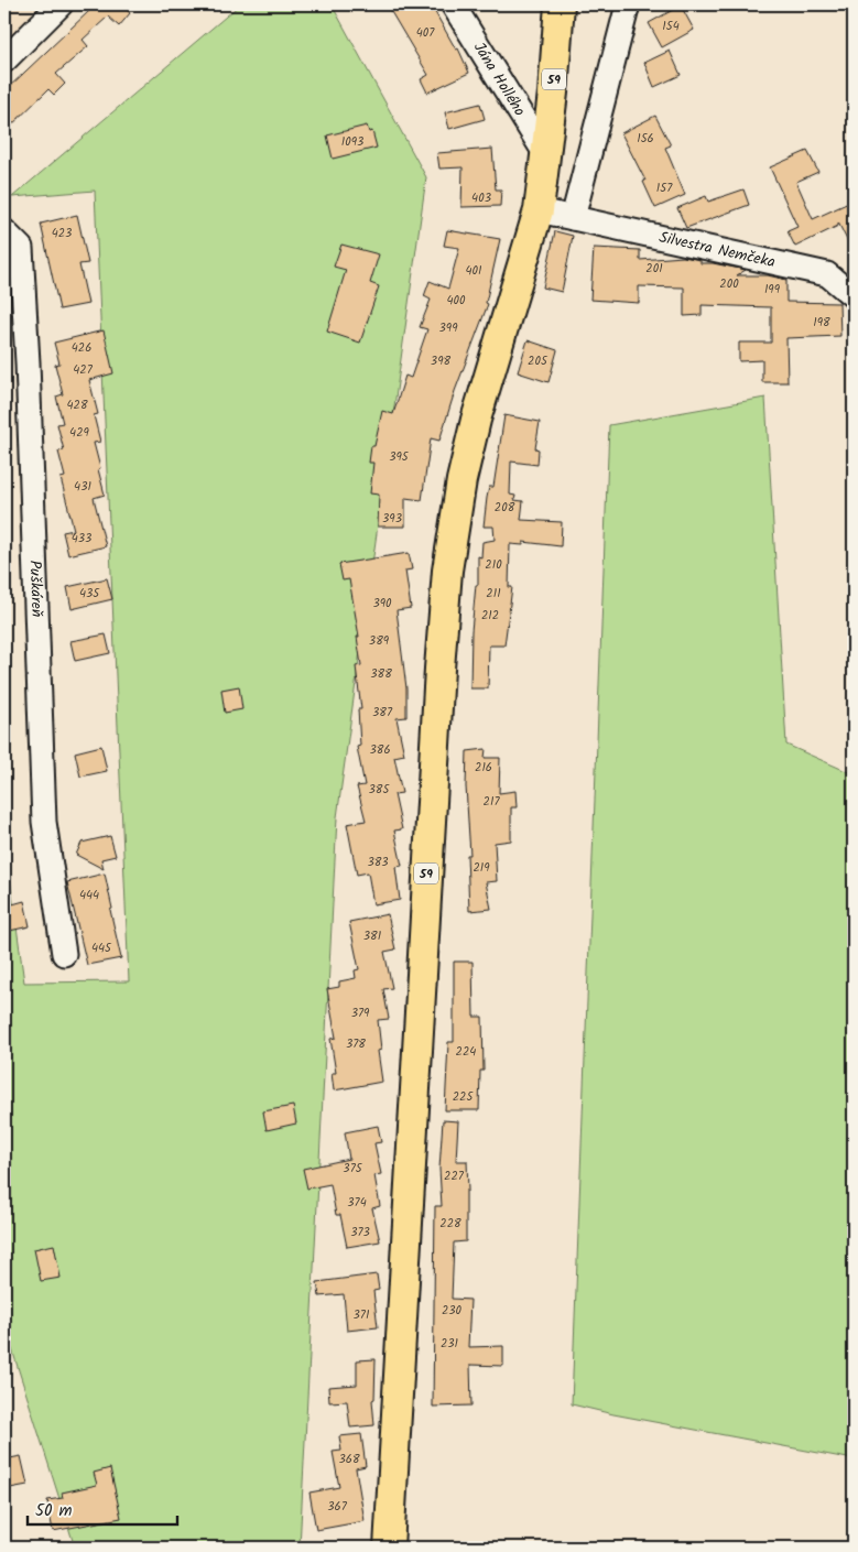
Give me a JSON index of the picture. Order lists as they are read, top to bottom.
{
  "streets": {
    "main road": ["59"],
    "street": ["Jána Hollého", "Silvestra Nemčeka", "Puškáreň"]
  },
  "crossings": [
    ["Jána Hollého", "59"],
    ["59", "Silvestra Nemčeka"]
  ],
  "house_numbers": [
    "154",
    "407",
    "156",
    "1093",
    "157",
    "403",
    "423",
    "201",
    "401",
    "200",
    "199",
    "400",
    "198",
    "399",
    "426",
    "398",
    "205",
    "427",
    "428",
    "429",
    "395",
    "431",
    "208",
    "393",
    "433",
    "210",
    "435",
    "211",
    "390",
    "212",
    "389",
    "388",
    "387",
    "386",
    "216",
    "385",
    "217",
    "383",
    "219",
    "444",
    "381",
    "445",
    "379",
    "378",
    "224",
    "225",
    "375",
    "227",
    "374",
    "228",
    "373",
    "230",
    "371",
    "231",
    "368",
    "367"
  ],
  "scale_bar": "50 m"
}
